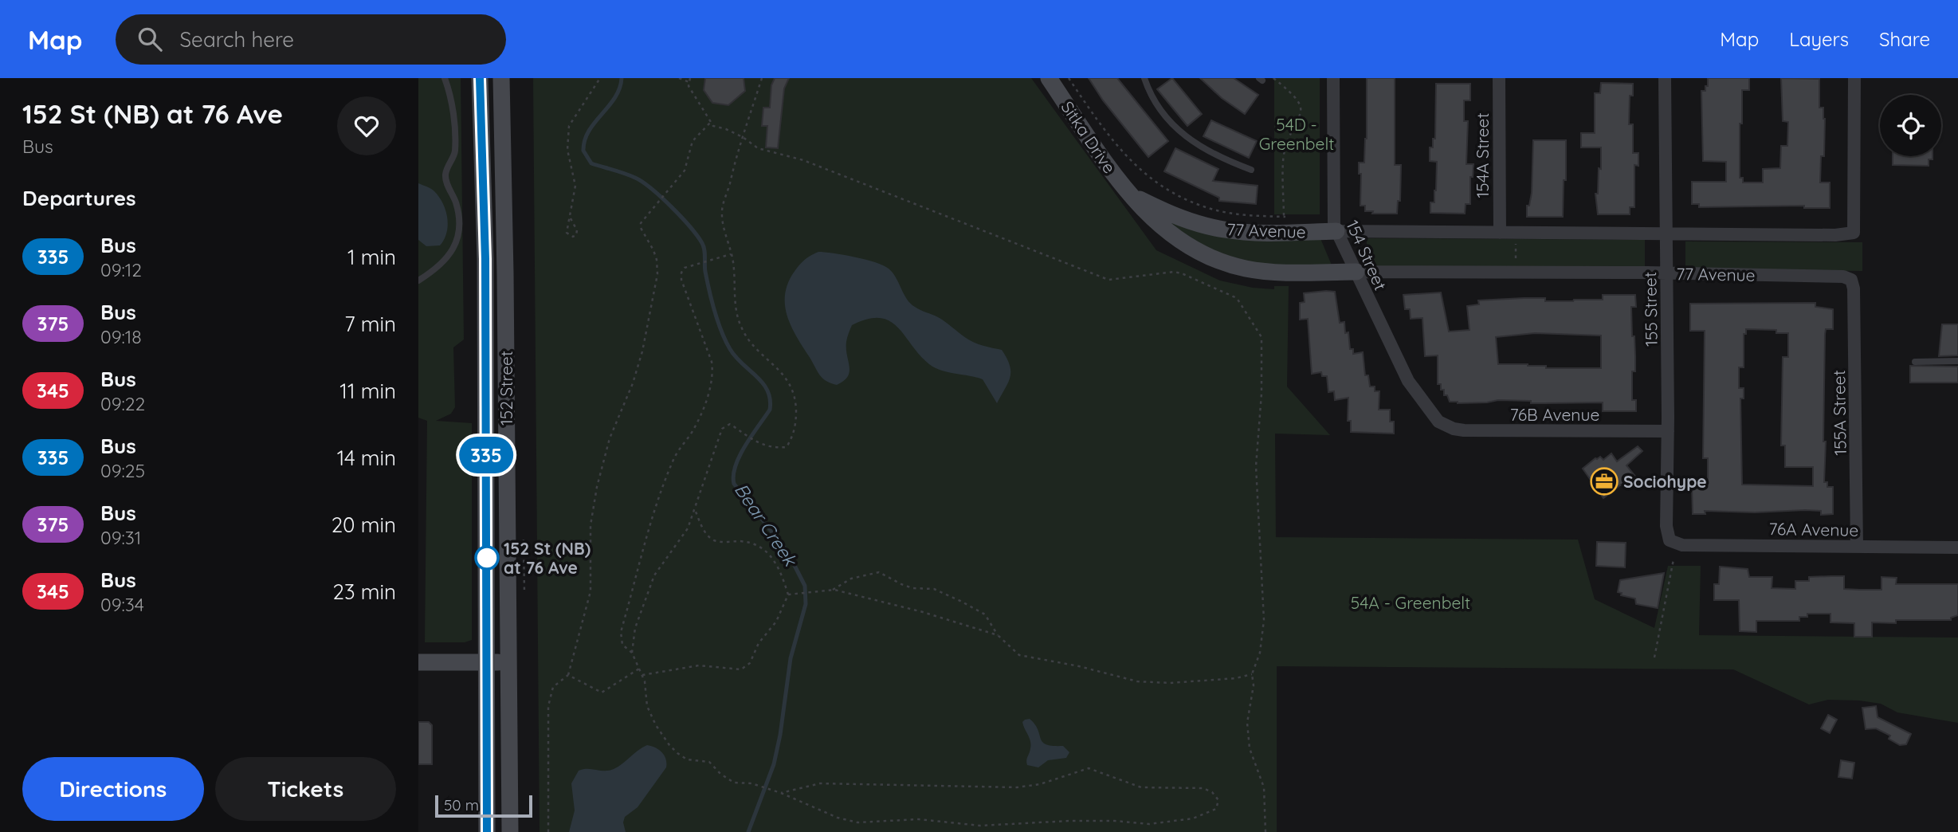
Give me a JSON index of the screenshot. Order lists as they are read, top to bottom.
{
  "streets": {
    "main road": ["Sitka Drive", "77 Avenue", "152 Street"],
    "street": [
      "154A Street",
      "154 Street",
      "155 Street",
      "155A Street",
      "76B Avenue",
      "76A Avenue"
    ]
  },
  "crossings": [
    ["Sitka Drive", "77 Avenue"],
    ["154A Street", "77 Avenue"],
    ["77 Avenue", "154 Street"],
    ["77 Avenue", "155 Street"],
    ["77 Avenue", "155A Street"],
    ["154 Street", "76B Avenue"],
    ["155 Street", "76B Avenue"],
    ["155 Street", "76A Avenue"],
    ["155A Street", "76A Avenue"]
  ],
  "water": ["Bear Creek"],
  "parks": ["54D - Greenbelt", "54A - Greenbelt"],
  "places": {
    "office": ["Sociohype"],
    "other": ["152 St (NB) at 76 Ave"]
  },
  "lines": ["bus line 335"],
  "scale_bar": "50 m",
  "page": {
    "header": "Map",
    "search": "Search here",
    "nav": ["Map", "Layers", "Share"],
    "heading": [
      ["152 St (NB) at 76 Ave", "Bus"],
      "Departures"
    ],
    "on_map": "335",
    "list": [
      {
        "mark": "335",
        "name": "Bus",
        "note": "09:12",
        "value": "1 min"
      },
      {
        "mark": "375",
        "name": "Bus",
        "note": "09:18",
        "value": "7 min"
      },
      {
        "mark": "345",
        "name": "Bus",
        "note": "09:22",
        "value": "11 min"
      },
      {
        "mark": "335",
        "name": "Bus",
        "note": "09:25",
        "value": "14 min"
      },
      {
        "mark": "375",
        "name": "Bus",
        "note": "09:31",
        "value": "20 min"
      },
      {
        "mark": "345",
        "name": "Bus",
        "note": "09:34",
        "value": "23 min"
      }
    ],
    "buttons": ["Directions", "Tickets"],
    "scale": "50 m"
  }
}
